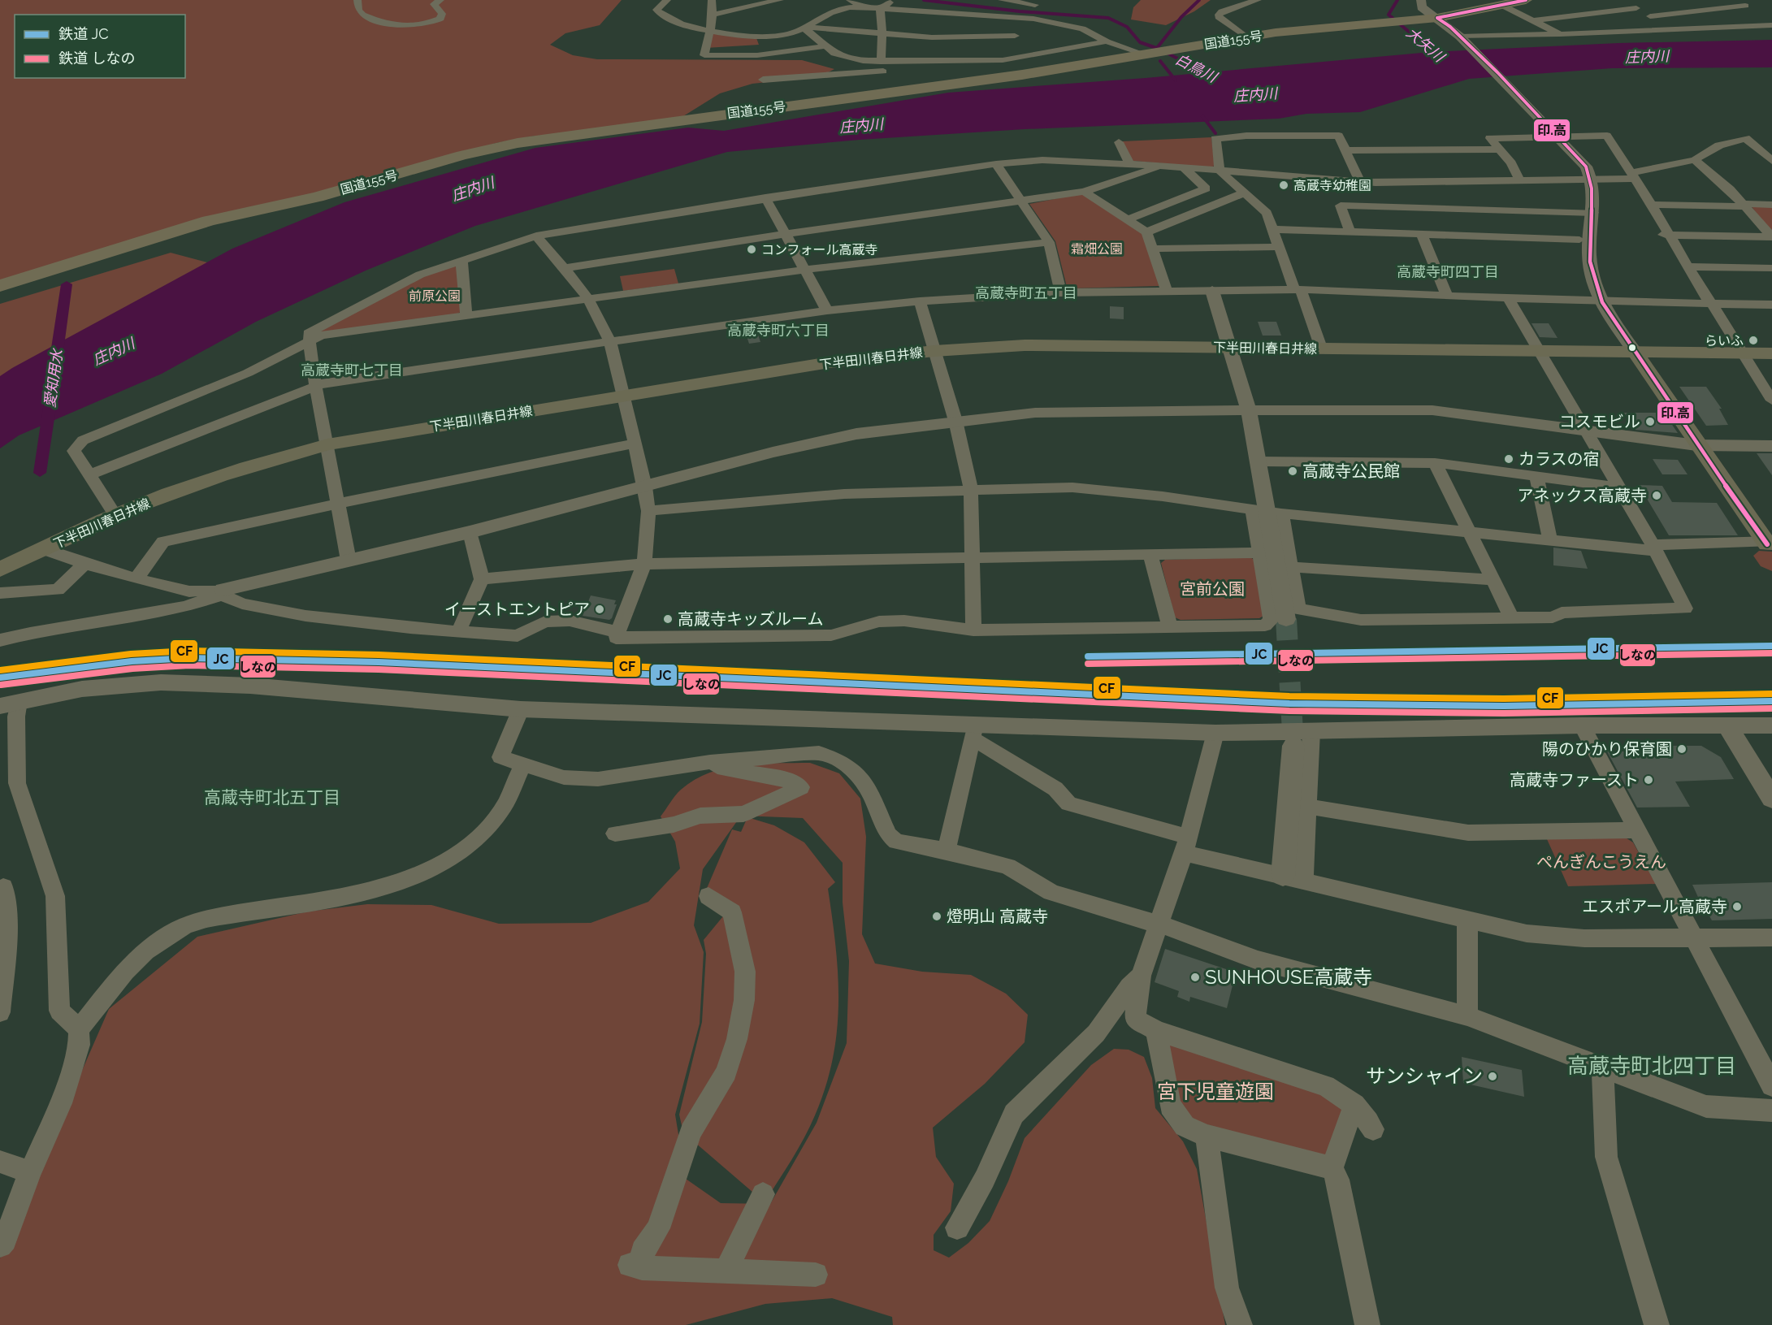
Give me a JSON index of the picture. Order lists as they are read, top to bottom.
{
  "streets": {
    "highway": ["国道155号"],
    "main road": ["下半田川春日井線"]
  },
  "districts": [
    "高蔵寺町四丁目",
    "高蔵寺町五丁目",
    "高蔵寺町六丁目",
    "高蔵寺町七丁目",
    "高蔵寺町北五丁目",
    "高蔵寺町北四丁目"
  ],
  "water": [
    "大矢川",
    "庄内川",
    "白鳥川",
    "愛知用水"
  ],
  "parks": [
    "霜畑公園",
    "前原公園",
    "宮前公園",
    "ぺんぎんこうえん",
    "宮下児童遊園"
  ],
  "places": [
    "高蔵寺幼稚園",
    "コンフォール高蔵寺",
    "らいふ",
    "コスモビル",
    "カラスの宿",
    "高蔵寺公民館",
    "アネックス高蔵寺",
    "イーストエントピア",
    "高蔵寺キッズルーム",
    "陽のひかり保育園",
    "高蔵寺ファースト",
    "エスポアール高蔵寺",
    "燈明山 高蔵寺",
    "SUNHOUSE高蔵寺",
    "サンシャイン"
  ],
  "lines": [
    "transit line 印.高",
    "rail line JC",
    "transit line CF",
    "rail line しなの"
  ],
  "legend": ["鉄道 JC", "鉄道 しなの"]
}
